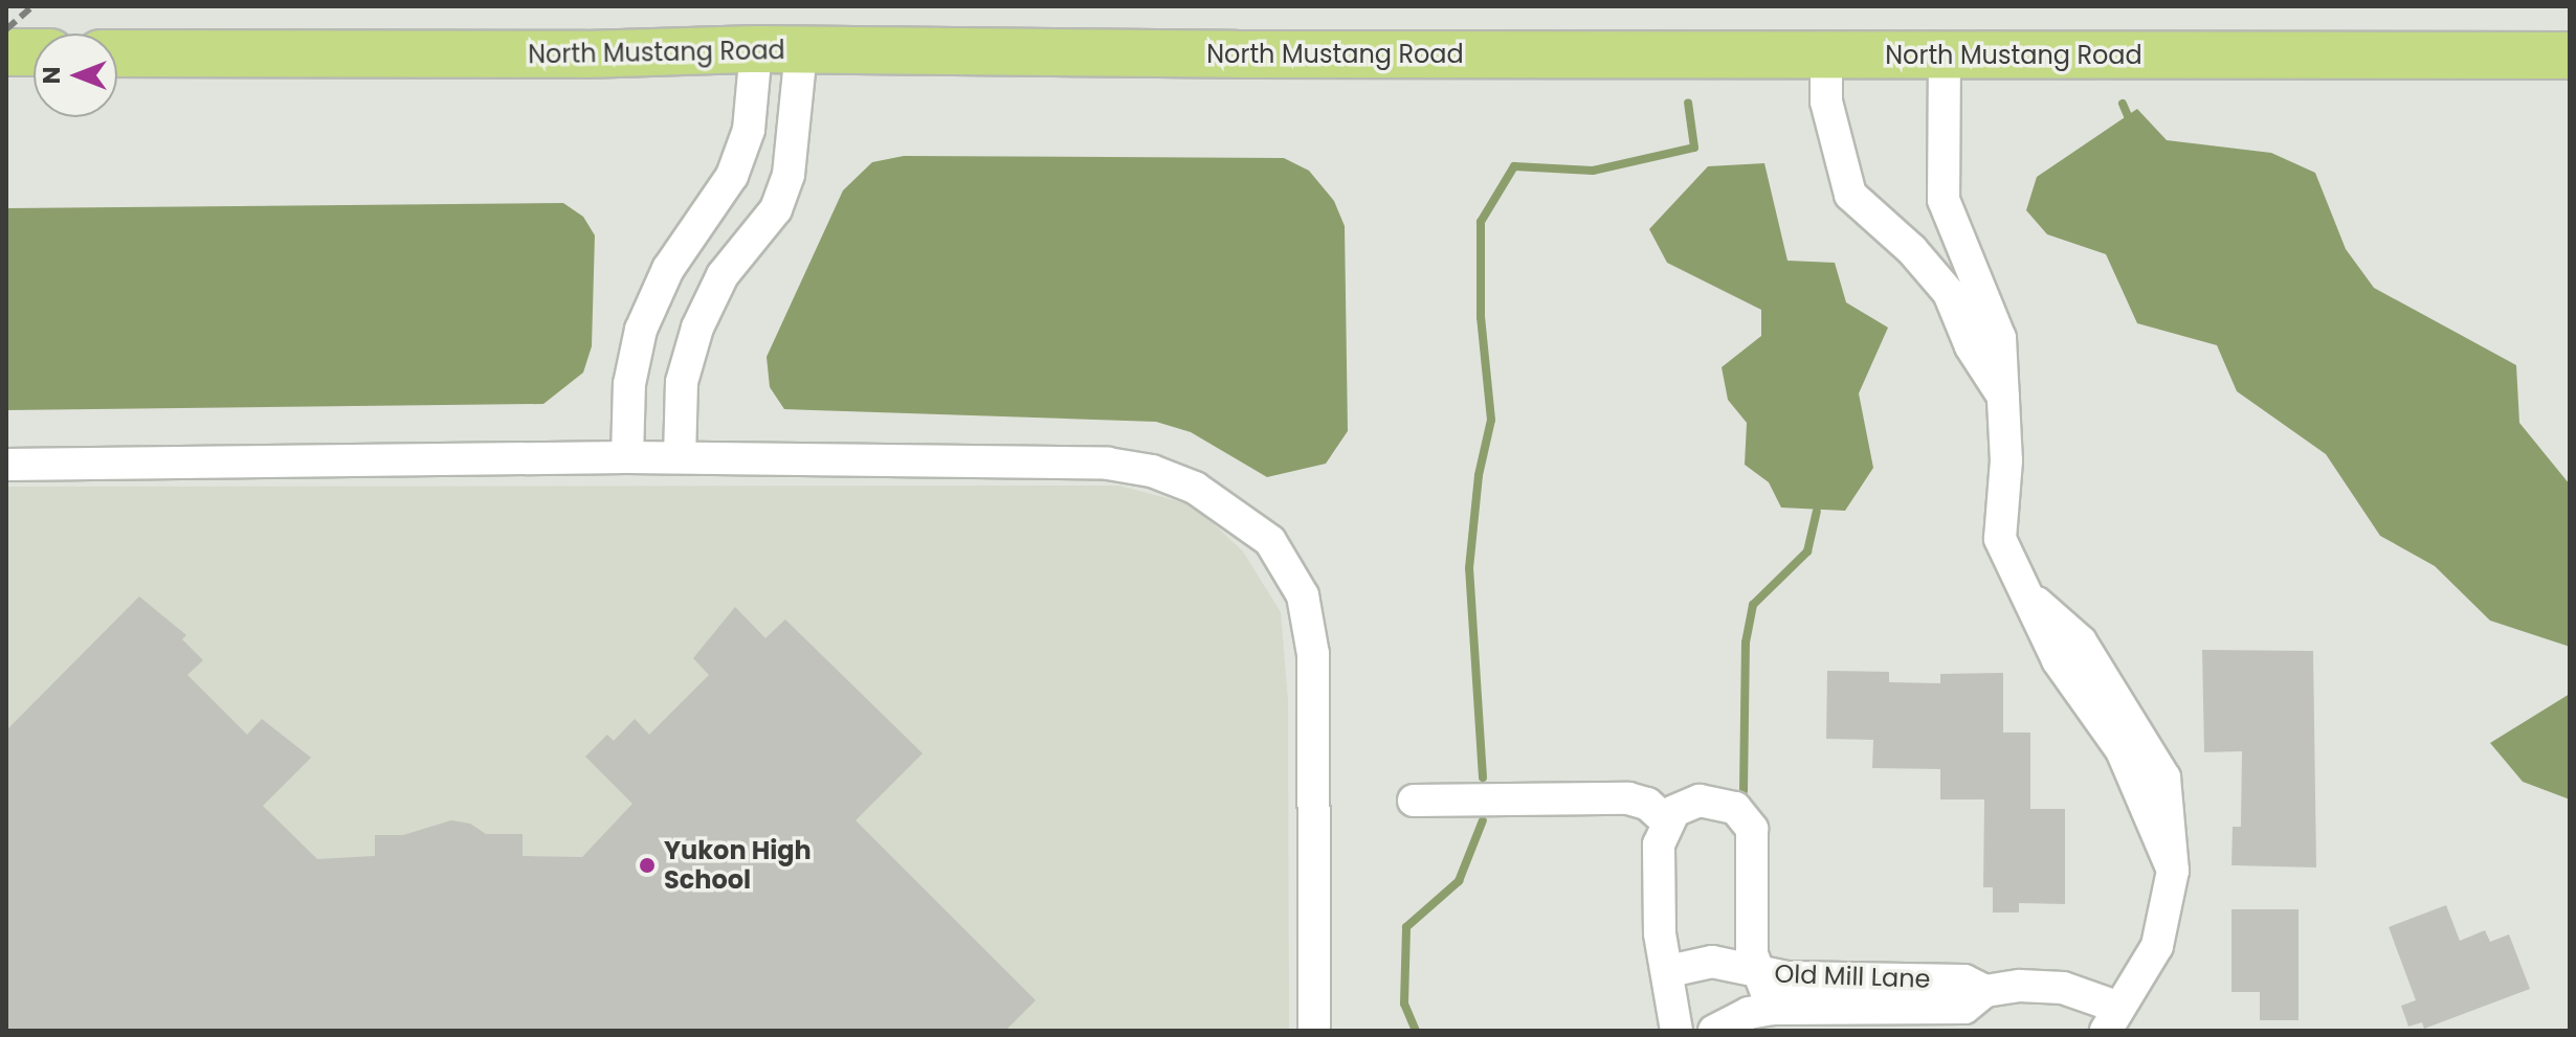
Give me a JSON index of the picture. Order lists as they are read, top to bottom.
{
  "streets": {
    "main road": ["North Mustang Road"],
    "street": ["Old Mill Lane"]
  },
  "places": ["Yukon High School"],
  "north": "left"
}
